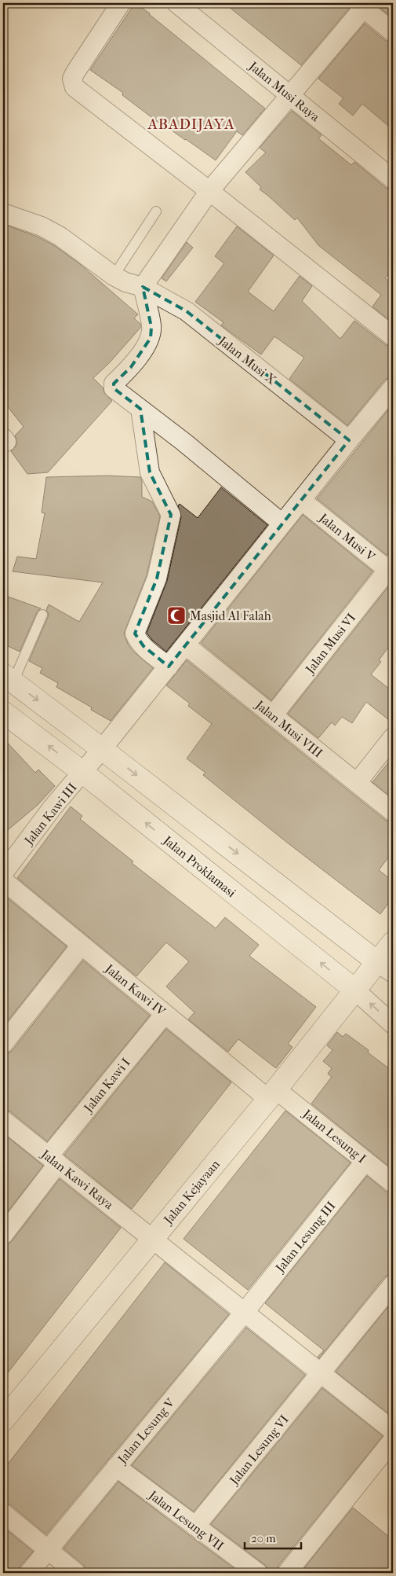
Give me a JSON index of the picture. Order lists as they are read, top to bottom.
{
  "streets": {
    "street": [
      "Jalan Musi Raya",
      "Jalan Musi X",
      "Jalan Musi V",
      "Jalan Musi VI",
      "Jalan Musi VIII",
      "Jalan Kawi III",
      "Jalan Proklamasi",
      "Jalan Kawi IV",
      "Jalan Kawi I",
      "Jalan Lesung I",
      "Jalan Kawi Raya",
      "Jalan Kejayaan",
      "Jalan Lesung III",
      "Jalan Lesung V",
      "Jalan Lesung VI",
      "Jalan Lesung VII"
    ]
  },
  "crossings": [
    ["Jalan Musi X", "Jalan Kawi III"],
    ["Jalan Musi V", "Jalan Musi VI"],
    ["Jalan Musi V", "Jalan Kawi III"],
    ["Jalan Musi VI", "Jalan Musi VIII"],
    ["Jalan Musi VIII", "Jalan Kawi III"],
    ["Jalan Kawi III", "Jalan Proklamasi"],
    ["Jalan Proklamasi", "Jalan Kejayaan"],
    ["Jalan Kawi IV", "Jalan Kawi I"],
    ["Jalan Kawi IV", "Jalan Lesung I"],
    ["Jalan Kawi IV", "Jalan Kejayaan"],
    ["Jalan Kawi I", "Jalan Kawi Raya"],
    ["Jalan Lesung I", "Jalan Kejayaan"],
    ["Jalan Lesung I", "Jalan Lesung III"],
    ["Jalan Kawi Raya", "Jalan Kejayaan"],
    ["Jalan Kawi Raya", "Jalan Lesung III"],
    ["Jalan Kawi Raya", "Jalan Lesung V"],
    ["Jalan Kawi Raya", "Jalan Lesung VI"],
    ["Jalan Lesung III", "Jalan Lesung V"],
    ["Jalan Lesung V", "Jalan Lesung VII"],
    ["Jalan Lesung VI", "Jalan Lesung VII"]
  ],
  "districts": ["ABADIJAYA"],
  "places": {
    "mosque": ["Masjid Al Falah"]
  },
  "scale_bar": "20 m"
}
